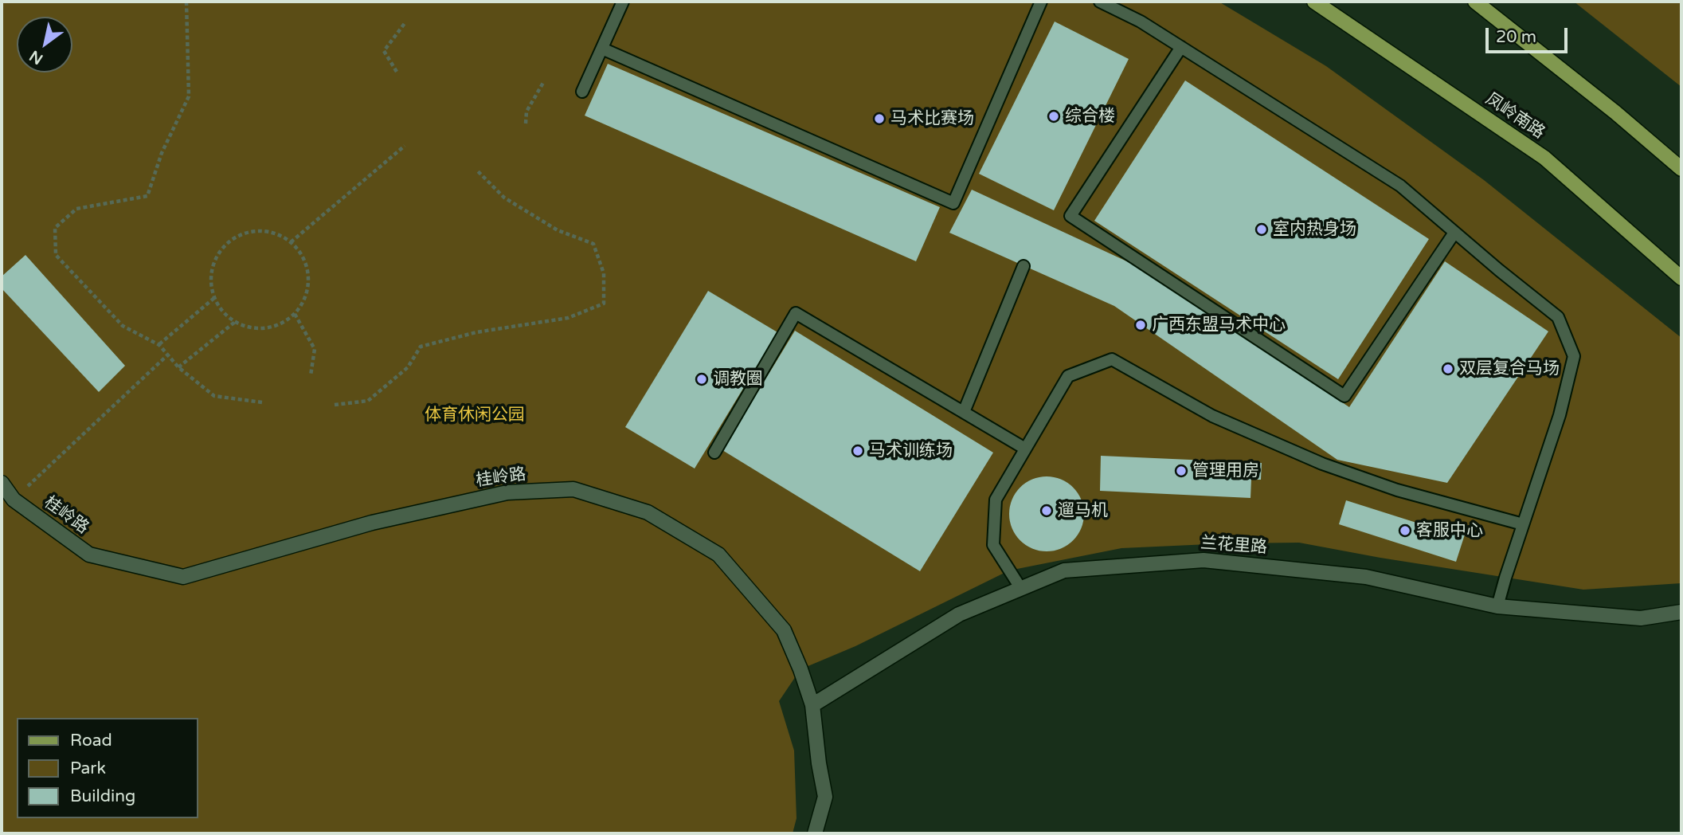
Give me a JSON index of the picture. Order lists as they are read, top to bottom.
{
  "streets": {
    "main road": ["凤岭南路"],
    "street": ["桂岭路", "兰花里路"]
  },
  "crossings": [
    ["桂岭路", "兰花里路"]
  ],
  "parks": ["体育休闲公园"],
  "places": [
    "综合楼",
    "马术比赛场",
    "室内热身场",
    "广西东盟马术中心",
    "双层复合马场",
    "调教圈",
    "马术训练场",
    "管理用房",
    "遛马机",
    "客服中心"
  ],
  "legend": ["Road", "Park", "Building"],
  "scale_bar": "20 m",
  "north": "bottom left"
}
